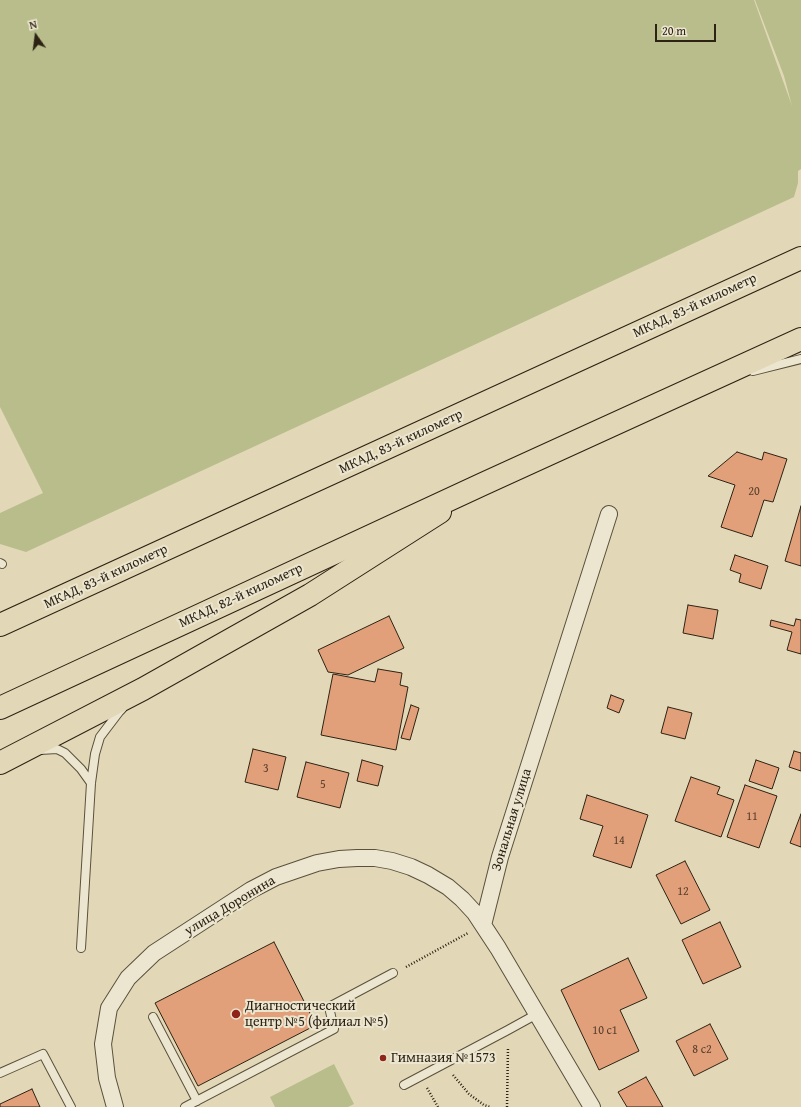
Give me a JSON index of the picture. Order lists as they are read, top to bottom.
{
  "streets": {
    "main road": ["МКАД, 83-й километр", "МКАД, 82-й километр"],
    "street": ["Зональная улица", "улица Доронина"]
  },
  "crossings": [
    ["Зональная улица", "улица Доронина"]
  ],
  "places": ["Диагностический центр №5 (филиал №5)", "Гимназия №1573"],
  "house_numbers": [
    "20",
    "3",
    "5",
    "11",
    "14",
    "12",
    "10 с1",
    "8 с2"
  ],
  "scale_bar": "20 m",
  "north": "top"
}
